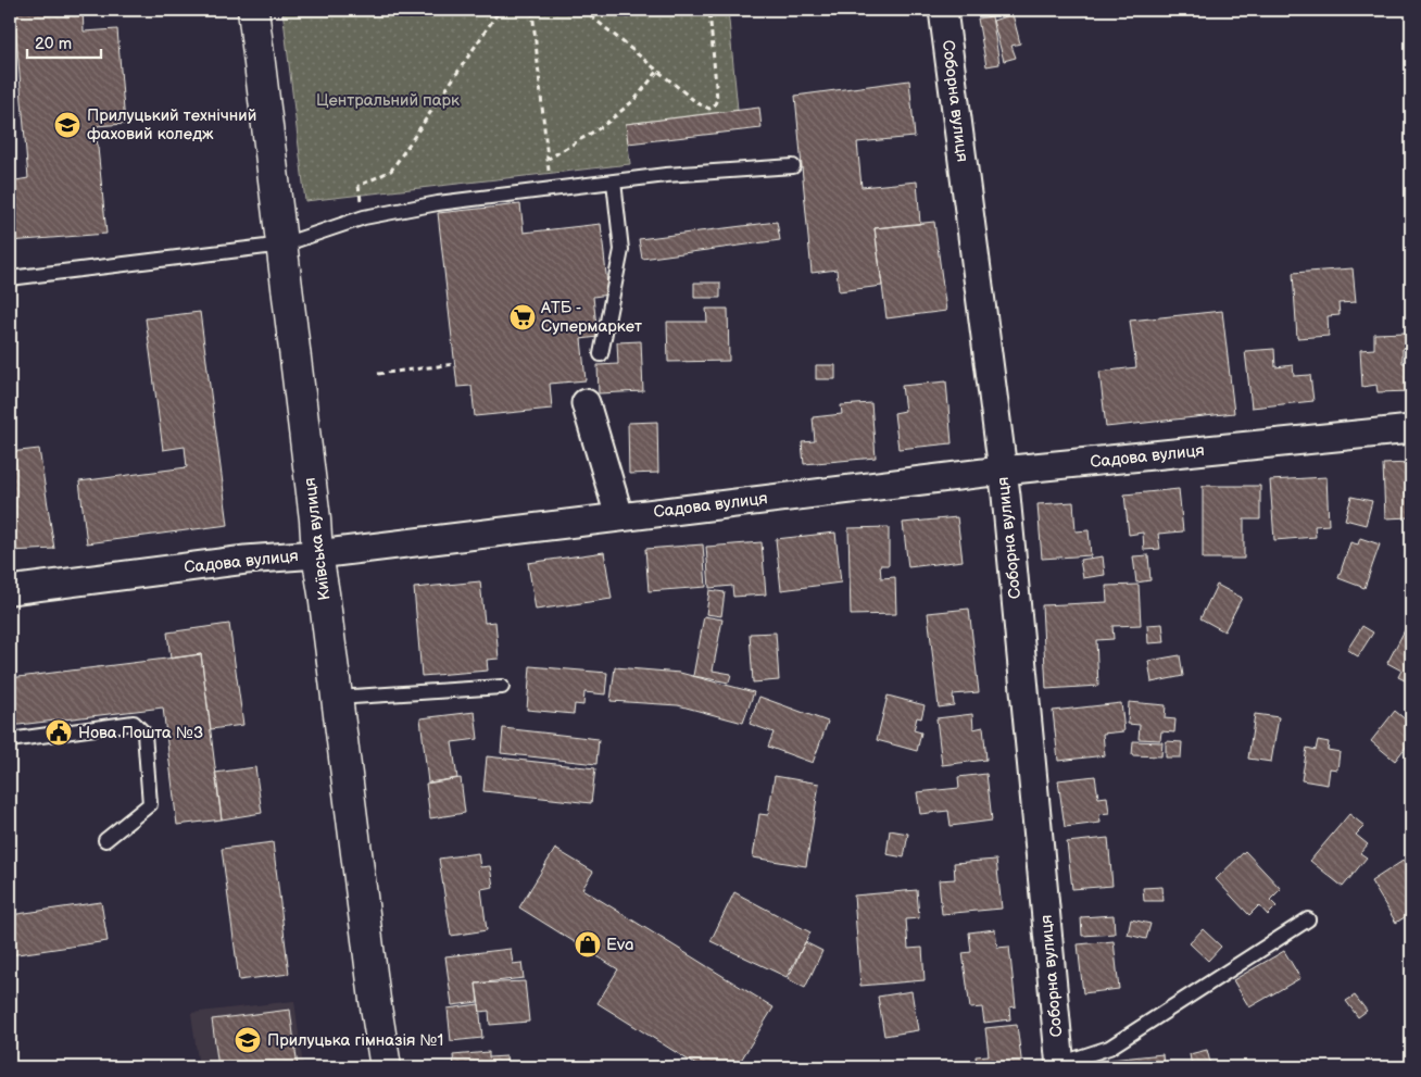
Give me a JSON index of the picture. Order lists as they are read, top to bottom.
{
  "streets": {
    "main road": ["Київська вулиця"],
    "street": ["Соборна вулиця", "Садова вулиця"]
  },
  "crossings": [
    ["Соборна вулиця", "Садова вулиця"],
    ["Садова вулиця", "Київська вулиця"]
  ],
  "parks": ["Центральний парк"],
  "places": {
    "school or university": ["Прилуцький технічний фаховий коледж", "Прилуцька гімназія №1"],
    "supermarket": ["АТБ - Супермаркет"],
    "public building": ["Нова Пошта №3"],
    "shop": ["Eva"]
  },
  "scale_bar": "20 m"
}
